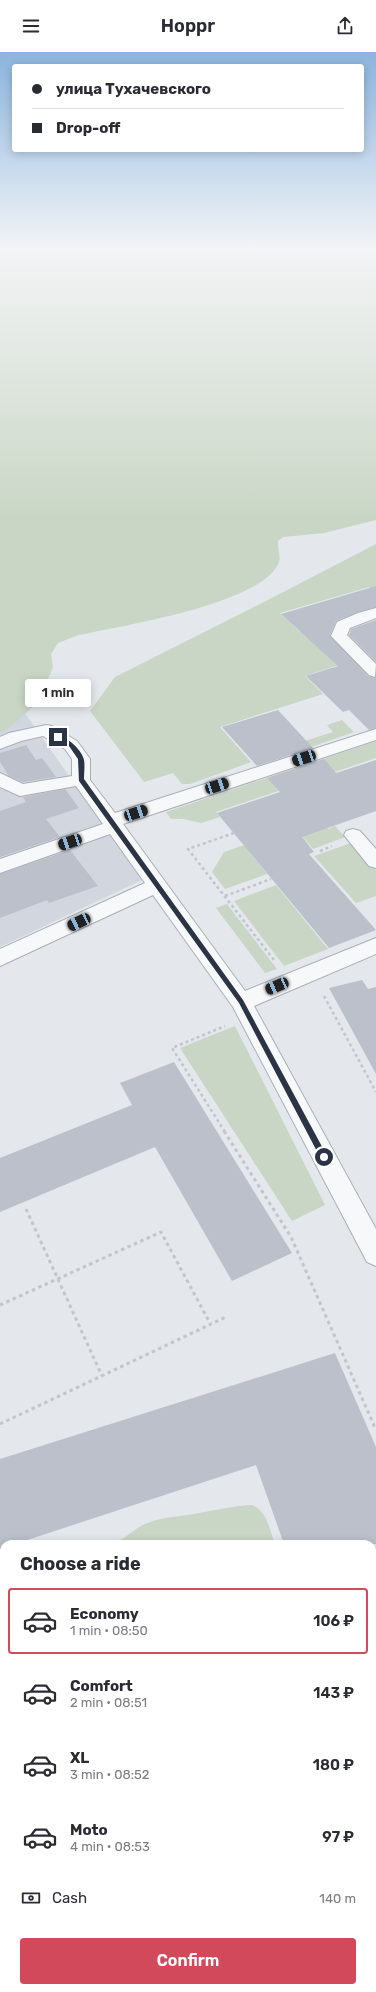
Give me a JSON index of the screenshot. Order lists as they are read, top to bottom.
{
  "page": {
    "header": "Hoppr",
    "banner": ["улица Тухачевского", "Drop-off"],
    "bubble": "1 min",
    "heading": "Choose a ride",
    "list": [
      {
        "name": "Economy",
        "note": "1 min · 08:50",
        "value": "106 ₽"
      },
      {
        "name": "Comfort",
        "note": "2 min · 08:51",
        "value": "143 ₽"
      },
      {
        "name": "XL",
        "note": "3 min · 08:52",
        "value": "180 ₽"
      },
      {
        "name": "Moto",
        "note": "4 min · 08:53",
        "value": "97 ₽"
      }
    ],
    "pay": ["Cash", "140 m"],
    "buttons": "Confirm"
  }
}
